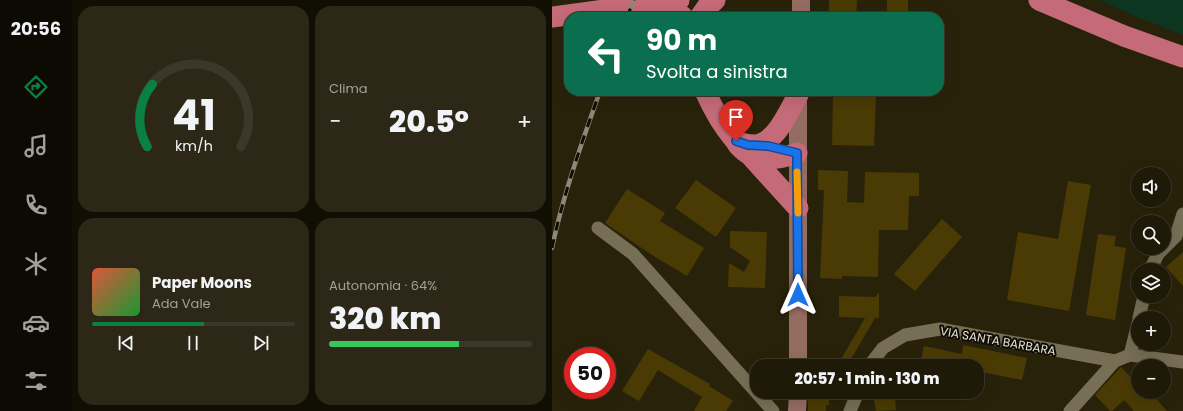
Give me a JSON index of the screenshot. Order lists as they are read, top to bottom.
{
  "streets": {
    "street": ["VIA SANTA BARBARA"]
  },
  "page": {
    "tabs": "20:56",
    "tile": [
      "Clima",
      ["Autonomia · 64%", "320 km"]
    ],
    "turn": ["90 m", "Svolta a sinistra"],
    "heat": ["−", "20.5°", "+"],
    "map_buttons": ["+", "−"],
    "song": ["Paper Moons", "Ada Vale"],
    "limit": "50",
    "trip": "20:57 · 1 min · 130 m",
    "gauge": ["41", "km/h"]
  }
}
